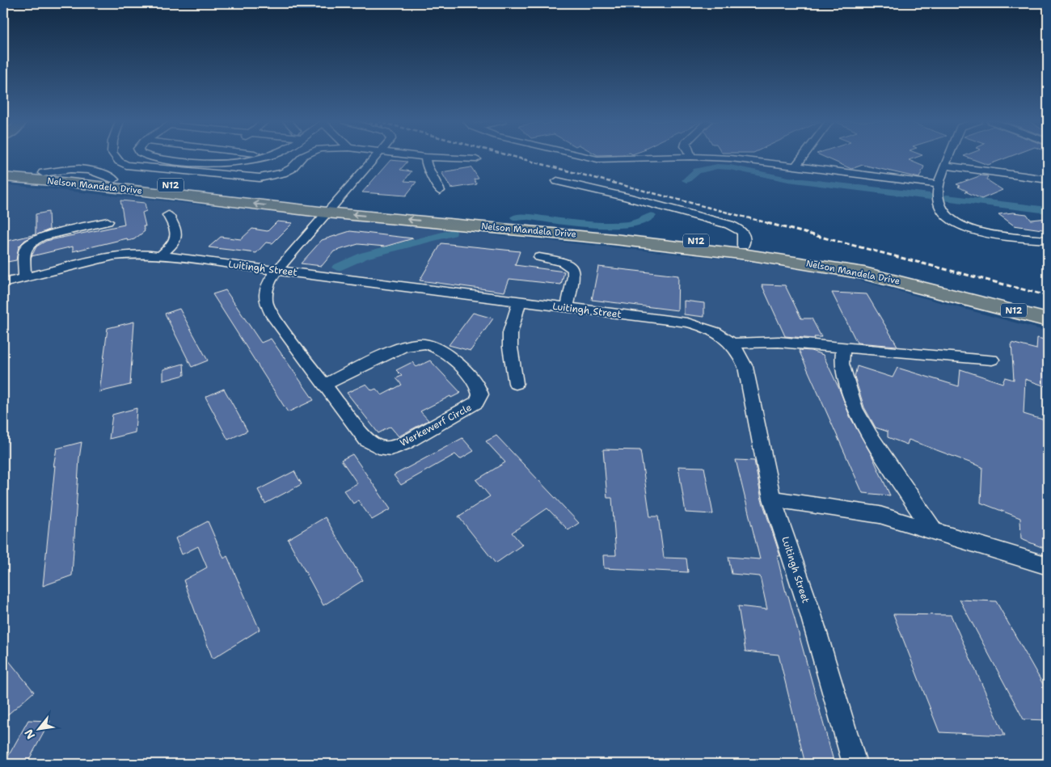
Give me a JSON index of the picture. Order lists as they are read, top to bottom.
{
  "streets": {
    "highway": ["N12", "Nelson Mandela Drive"],
    "street": ["Luitingh Street", "Werkewerf Circle"]
  },
  "crossings": [
    ["Nelson Mandela Drive", "Werkewerf Circle"],
    ["Luitingh Street", "Werkewerf Circle"]
  ],
  "north": "bottom left"
}
